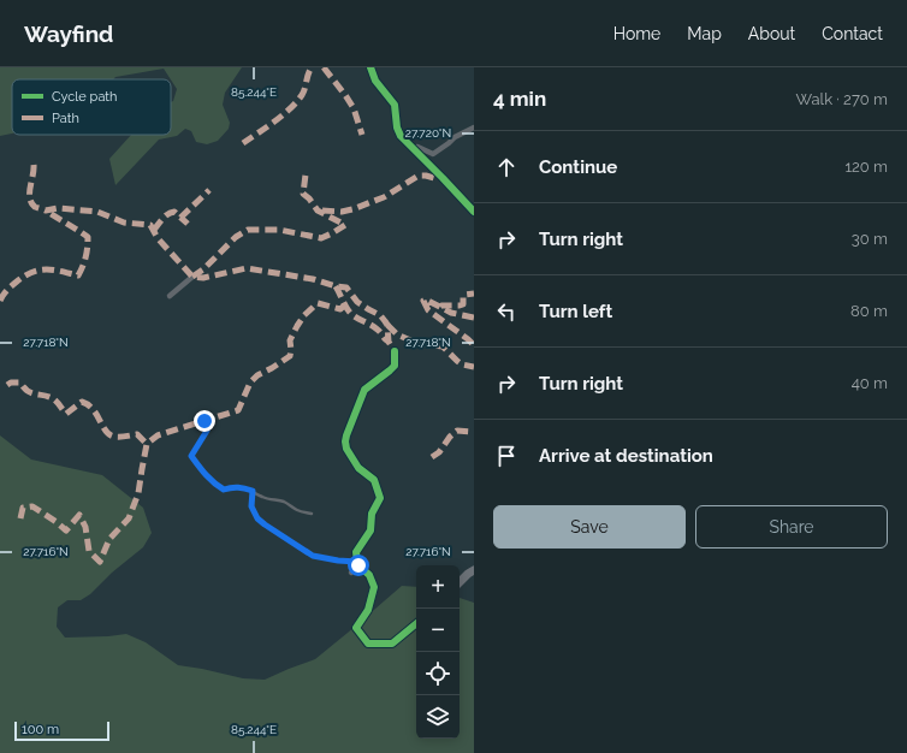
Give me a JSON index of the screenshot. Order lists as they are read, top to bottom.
{
  "legend": ["Cycle path", "Path"],
  "scale_bar": "100 m",
  "page": {
    "header": "Wayfind",
    "nav": [
      "Home",
      "Map",
      "About",
      "Contact"
    ],
    "heading": ["4 min", "Walk · 270 m"],
    "list": [
      ["Continue", "120 m"],
      ["Turn right", "30 m"],
      ["Turn left", "80 m"],
      ["Turn right", "40 m"],
      "Arrive at destination"
    ],
    "buttons": ["Save", "Share"],
    "map_buttons": ["+", "−"],
    "scale": "100 m"
  },
  "coordinates": [
    "85.244°E",
    "27.720°N",
    "27.718°N",
    "27.716°N"
  ]
}
